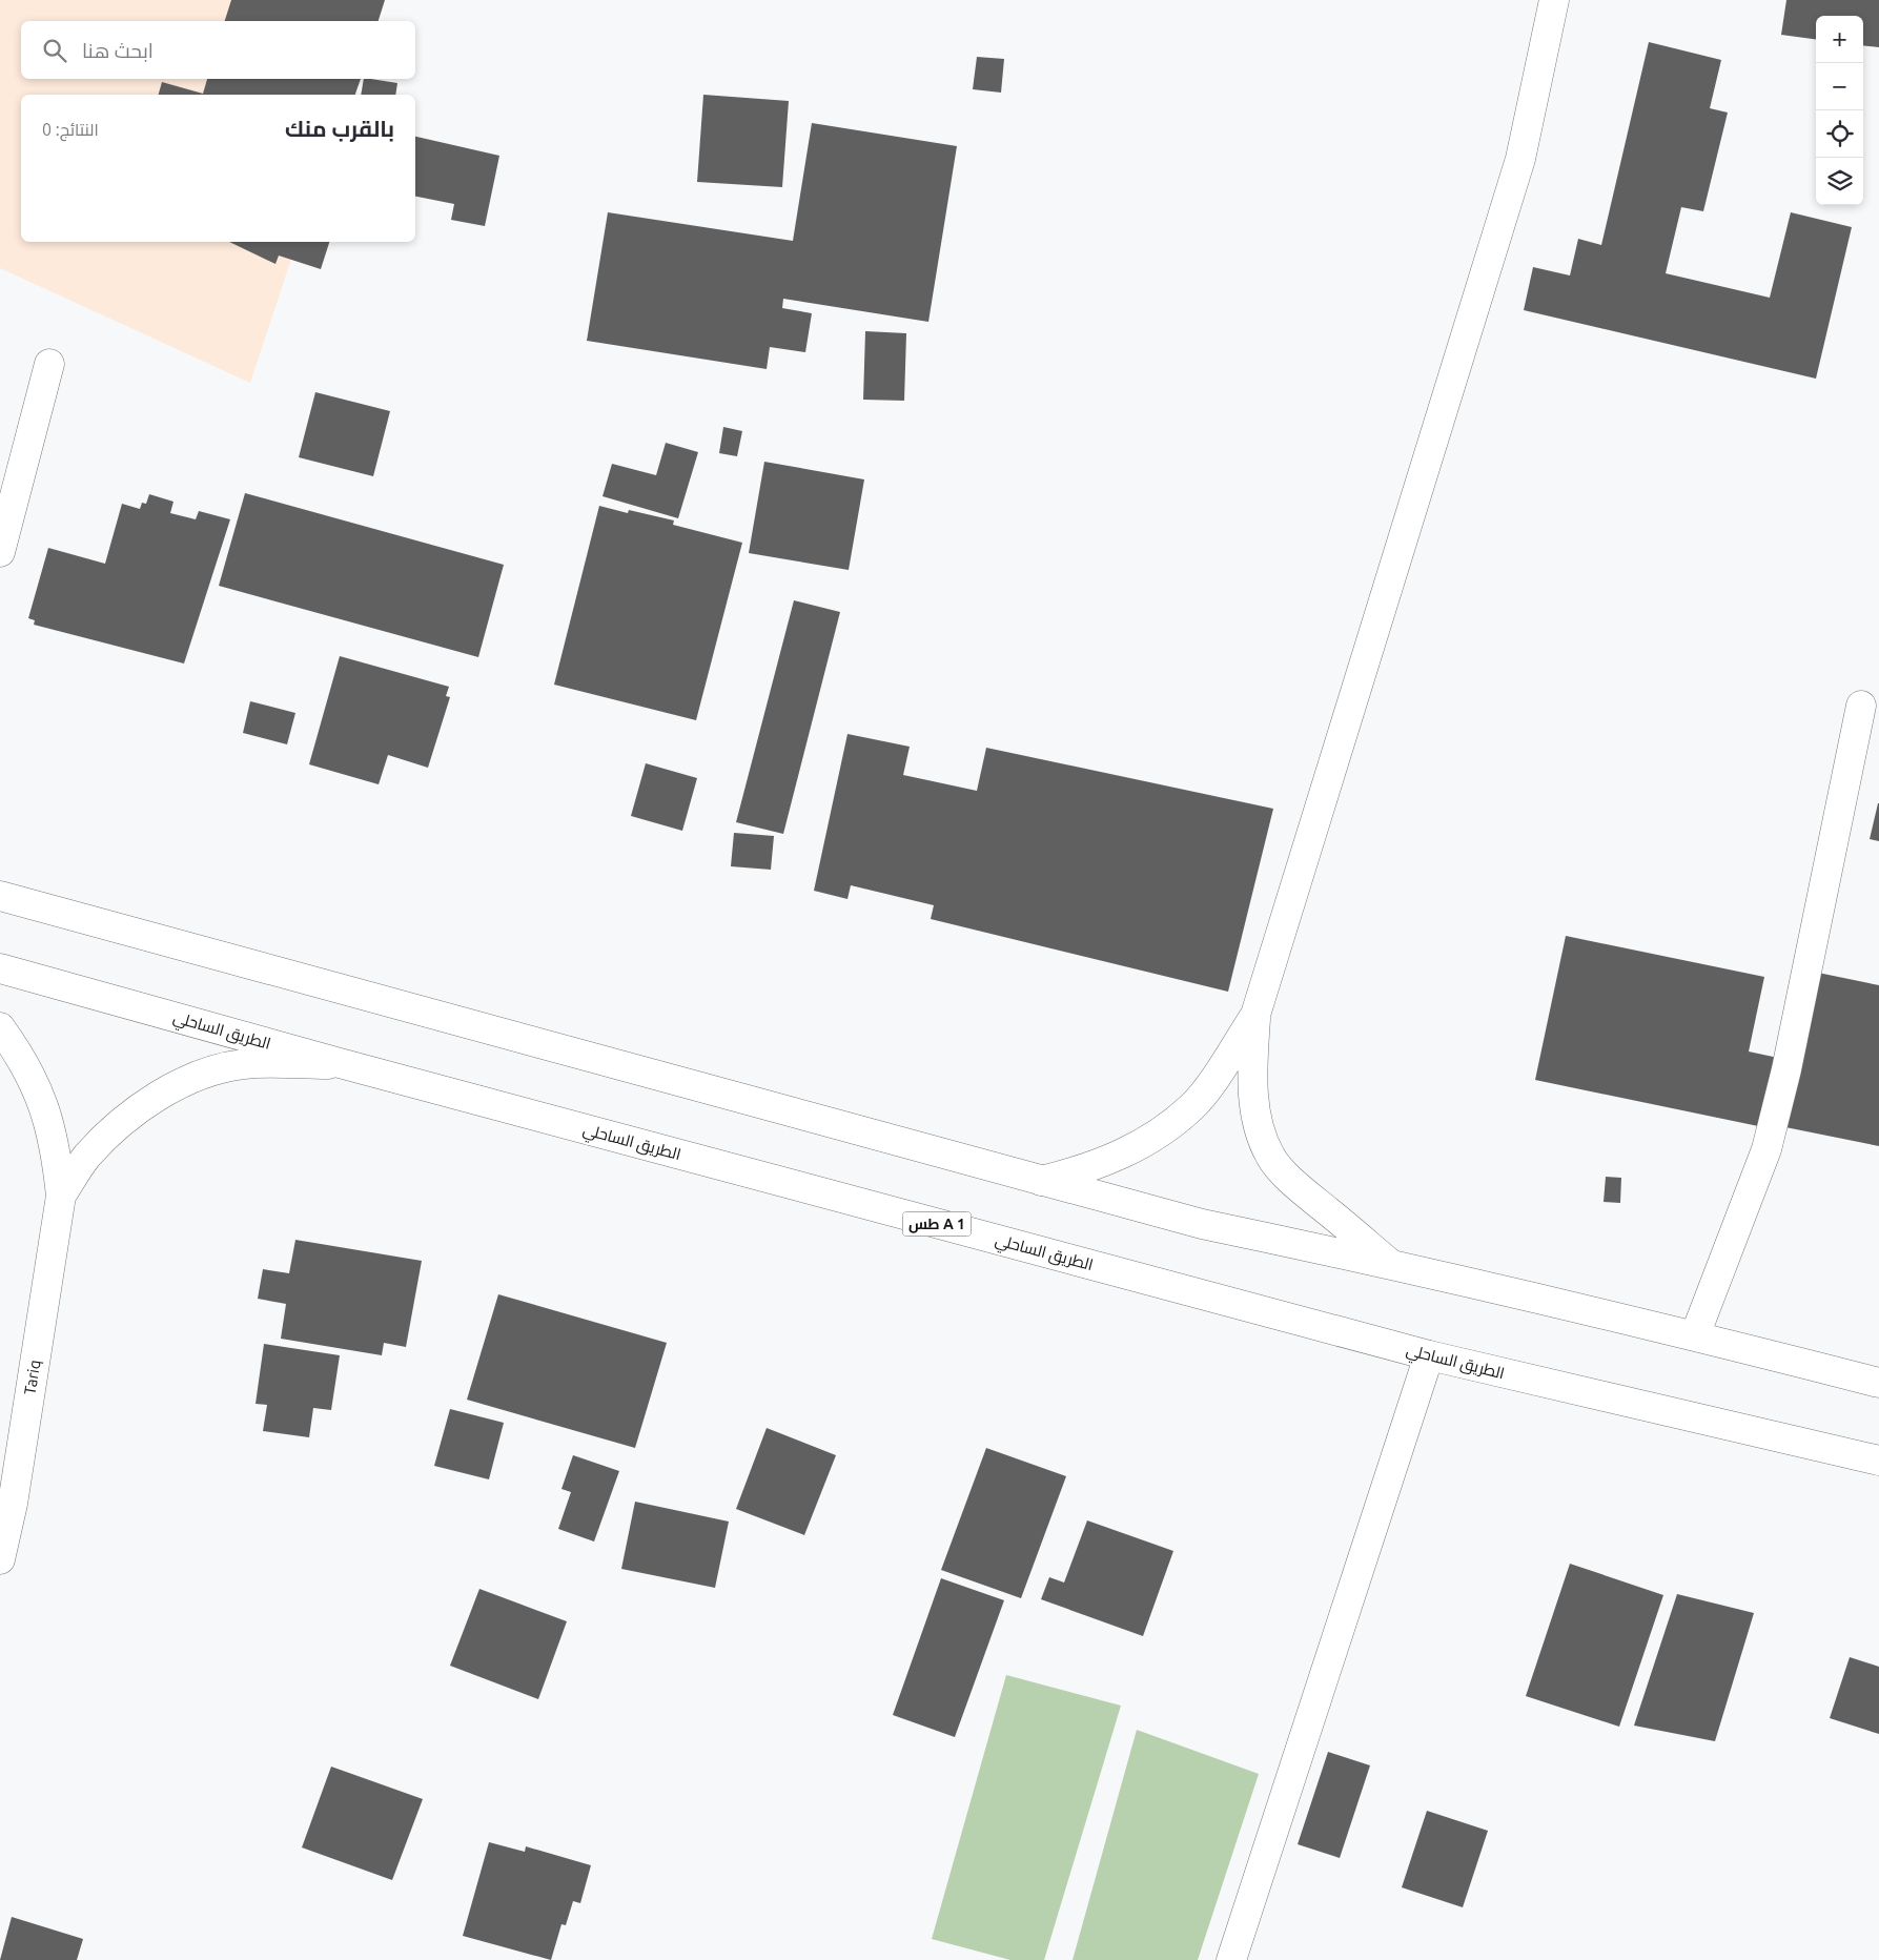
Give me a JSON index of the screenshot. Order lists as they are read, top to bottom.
{
  "streets": {
    "main road": ["الطريق الساحلي", "طس A 1", "Tariq"]
  },
  "page": {
    "map_buttons": ["+", "−"],
    "search": "ابحث هنا",
    "heading": ["بالقرب منك", "النتائج: 0"]
  }
}
